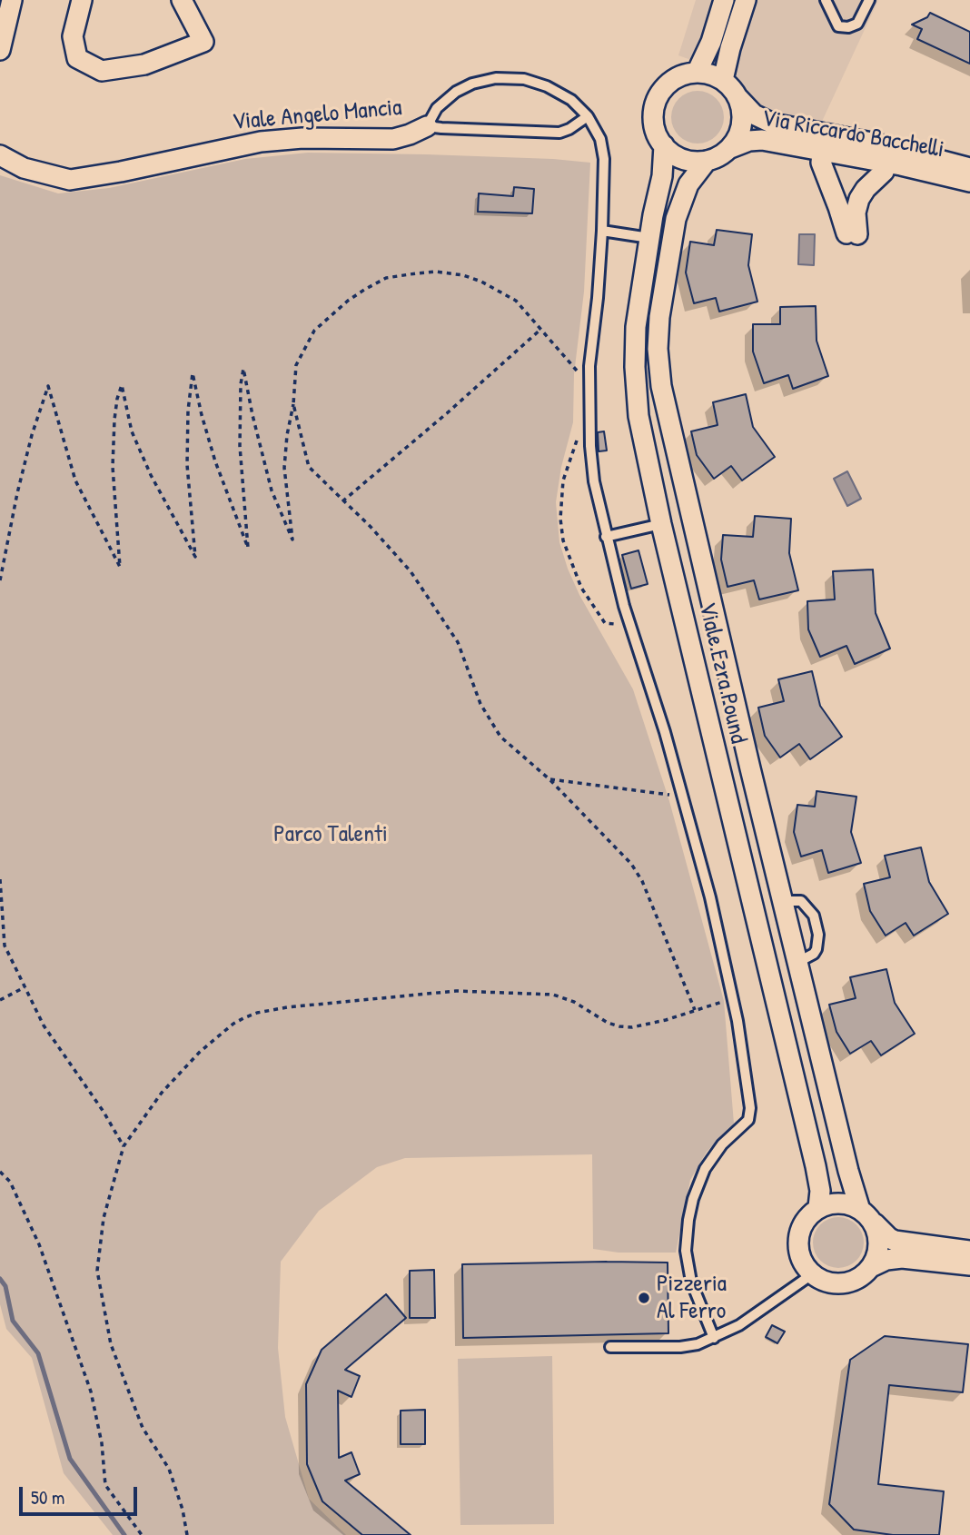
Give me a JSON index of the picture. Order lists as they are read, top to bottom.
{
  "streets": {
    "street": ["Viale Angelo Mancia", "Via Riccardo Bacchelli", "Viale Ezra Pound"]
  },
  "crossings": [
    ["Via Riccardo Bacchelli", "Viale Ezra Pound"]
  ],
  "parks": ["Parco Talenti"],
  "places": ["Pizzeria Al Ferro"],
  "scale_bar": "50 m"
}
